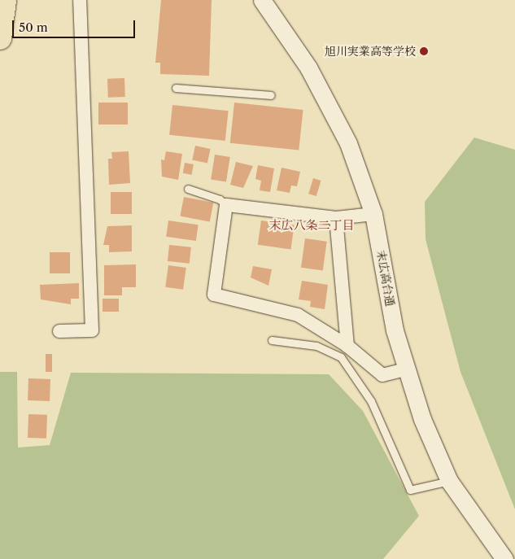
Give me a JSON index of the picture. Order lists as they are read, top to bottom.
{
  "streets": {
    "street": ["末広高台通"]
  },
  "districts": ["末広八条二丁目"],
  "places": ["旭川実業高等学校"],
  "scale_bar": "50 m"
}
